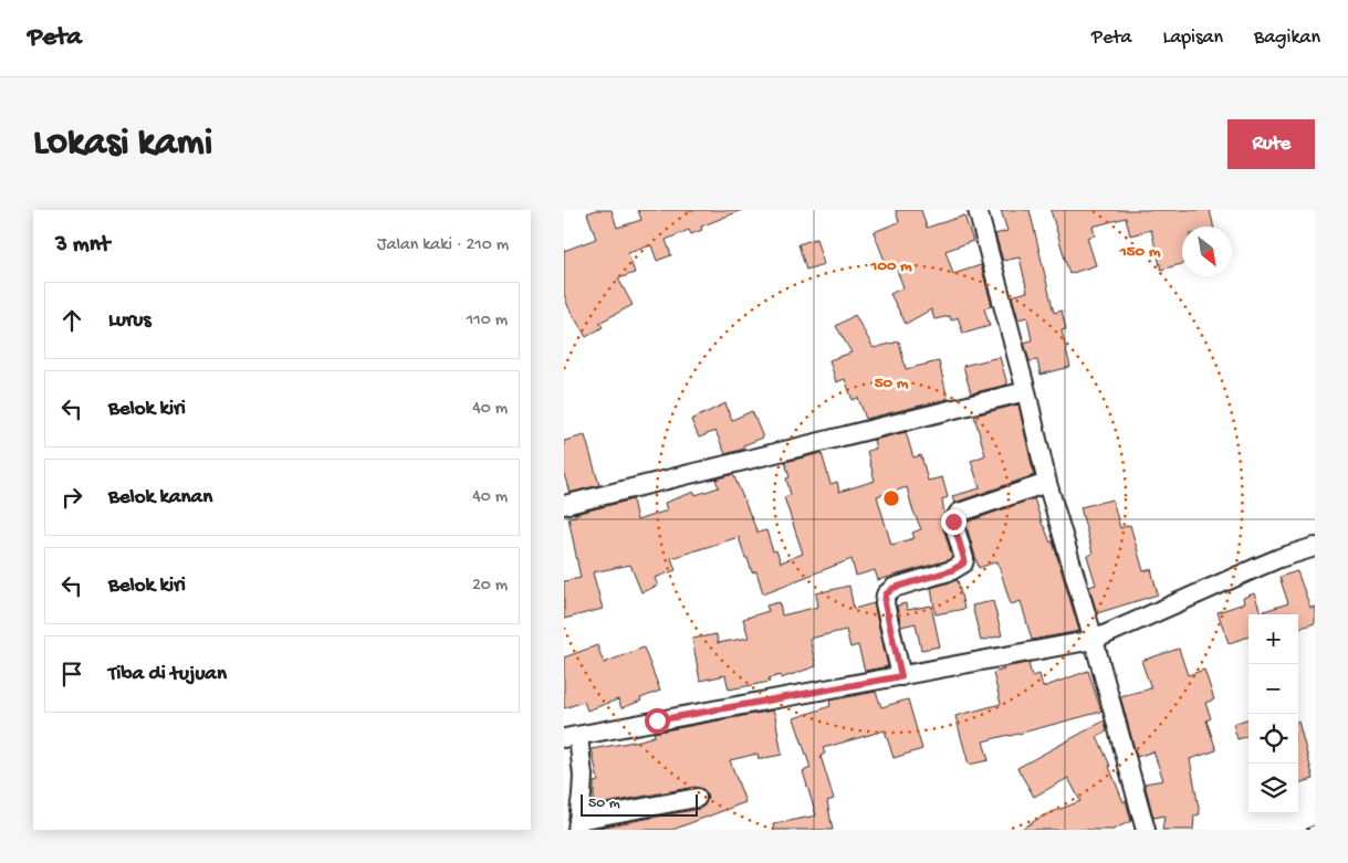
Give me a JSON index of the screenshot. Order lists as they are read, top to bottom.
{
  "scale_bar": "50 m",
  "north": "bottom right",
  "page": {
    "header": "Peta",
    "nav": ["Peta", "Lapisan", "Bagikan"],
    "buttons": "Rute",
    "title": "Lokasi kami",
    "heading": ["3 mnt", "Jalan kaki · 210 m"],
    "list": [
      ["Lurus", "110 m"],
      ["Belok kiri", "40 m"],
      ["Belok kanan", "40 m"],
      ["Belok kiri", "20 m"],
      "Tiba di tujuan"
    ],
    "map_buttons": ["+", "−"],
    "scale": "50 m"
  },
  "rings": ["150 m", "100 m", "50 m"]
}
